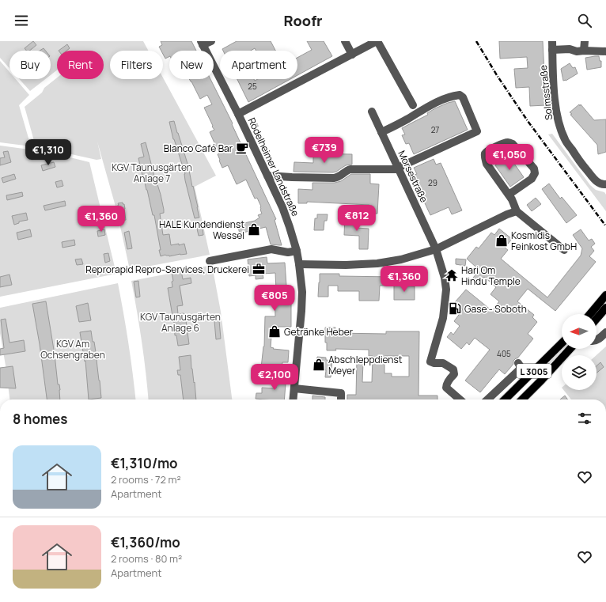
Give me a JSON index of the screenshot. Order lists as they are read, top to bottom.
{
  "streets": {
    "main road": ["L 3005"],
    "street": ["Solmsstraße", "Rödelheimer Landstraße", "Morsestraße"]
  },
  "parks": ["KGV Taunusgärten Anlage 7", "KGV Taunusgärten Anlage 6", "KGV Am Ochsengraben"],
  "places": {
    "cafe": ["Blanco Café Bar"],
    "shop": [
      "HALE Kundendienst Wessel",
      "Kosmidis Feinkost GmbH",
      "Getränke Heber",
      "Abschleppdienst Meyer"
    ],
    "office": ["Reprorapid Repro-Services, Druckerei"],
    "temple": ["Hari Om Hindu Temple"],
    "fuel station": ["Gase - Soboth"]
  },
  "house_numbers": [
    "25",
    "27",
    "29",
    "405"
  ],
  "north": "left",
  "page": {
    "header": "Roofr",
    "chip": [
      "Buy",
      "Rent",
      "Filters",
      "New",
      "Apartment"
    ],
    "price": [
      "€739",
      "€1,310",
      "€1,050",
      "€812",
      "€1,360",
      "€1,360",
      "€805",
      "€2,100"
    ],
    "heading": "8 homes",
    "list": [
      {
        "name": "€1,310/mo",
        "note": "2 rooms · 72 m² · Apartment"
      },
      {
        "name": "€1,360/mo",
        "note": "2 rooms · 80 m² · Apartment"
      }
    ]
  }
}
